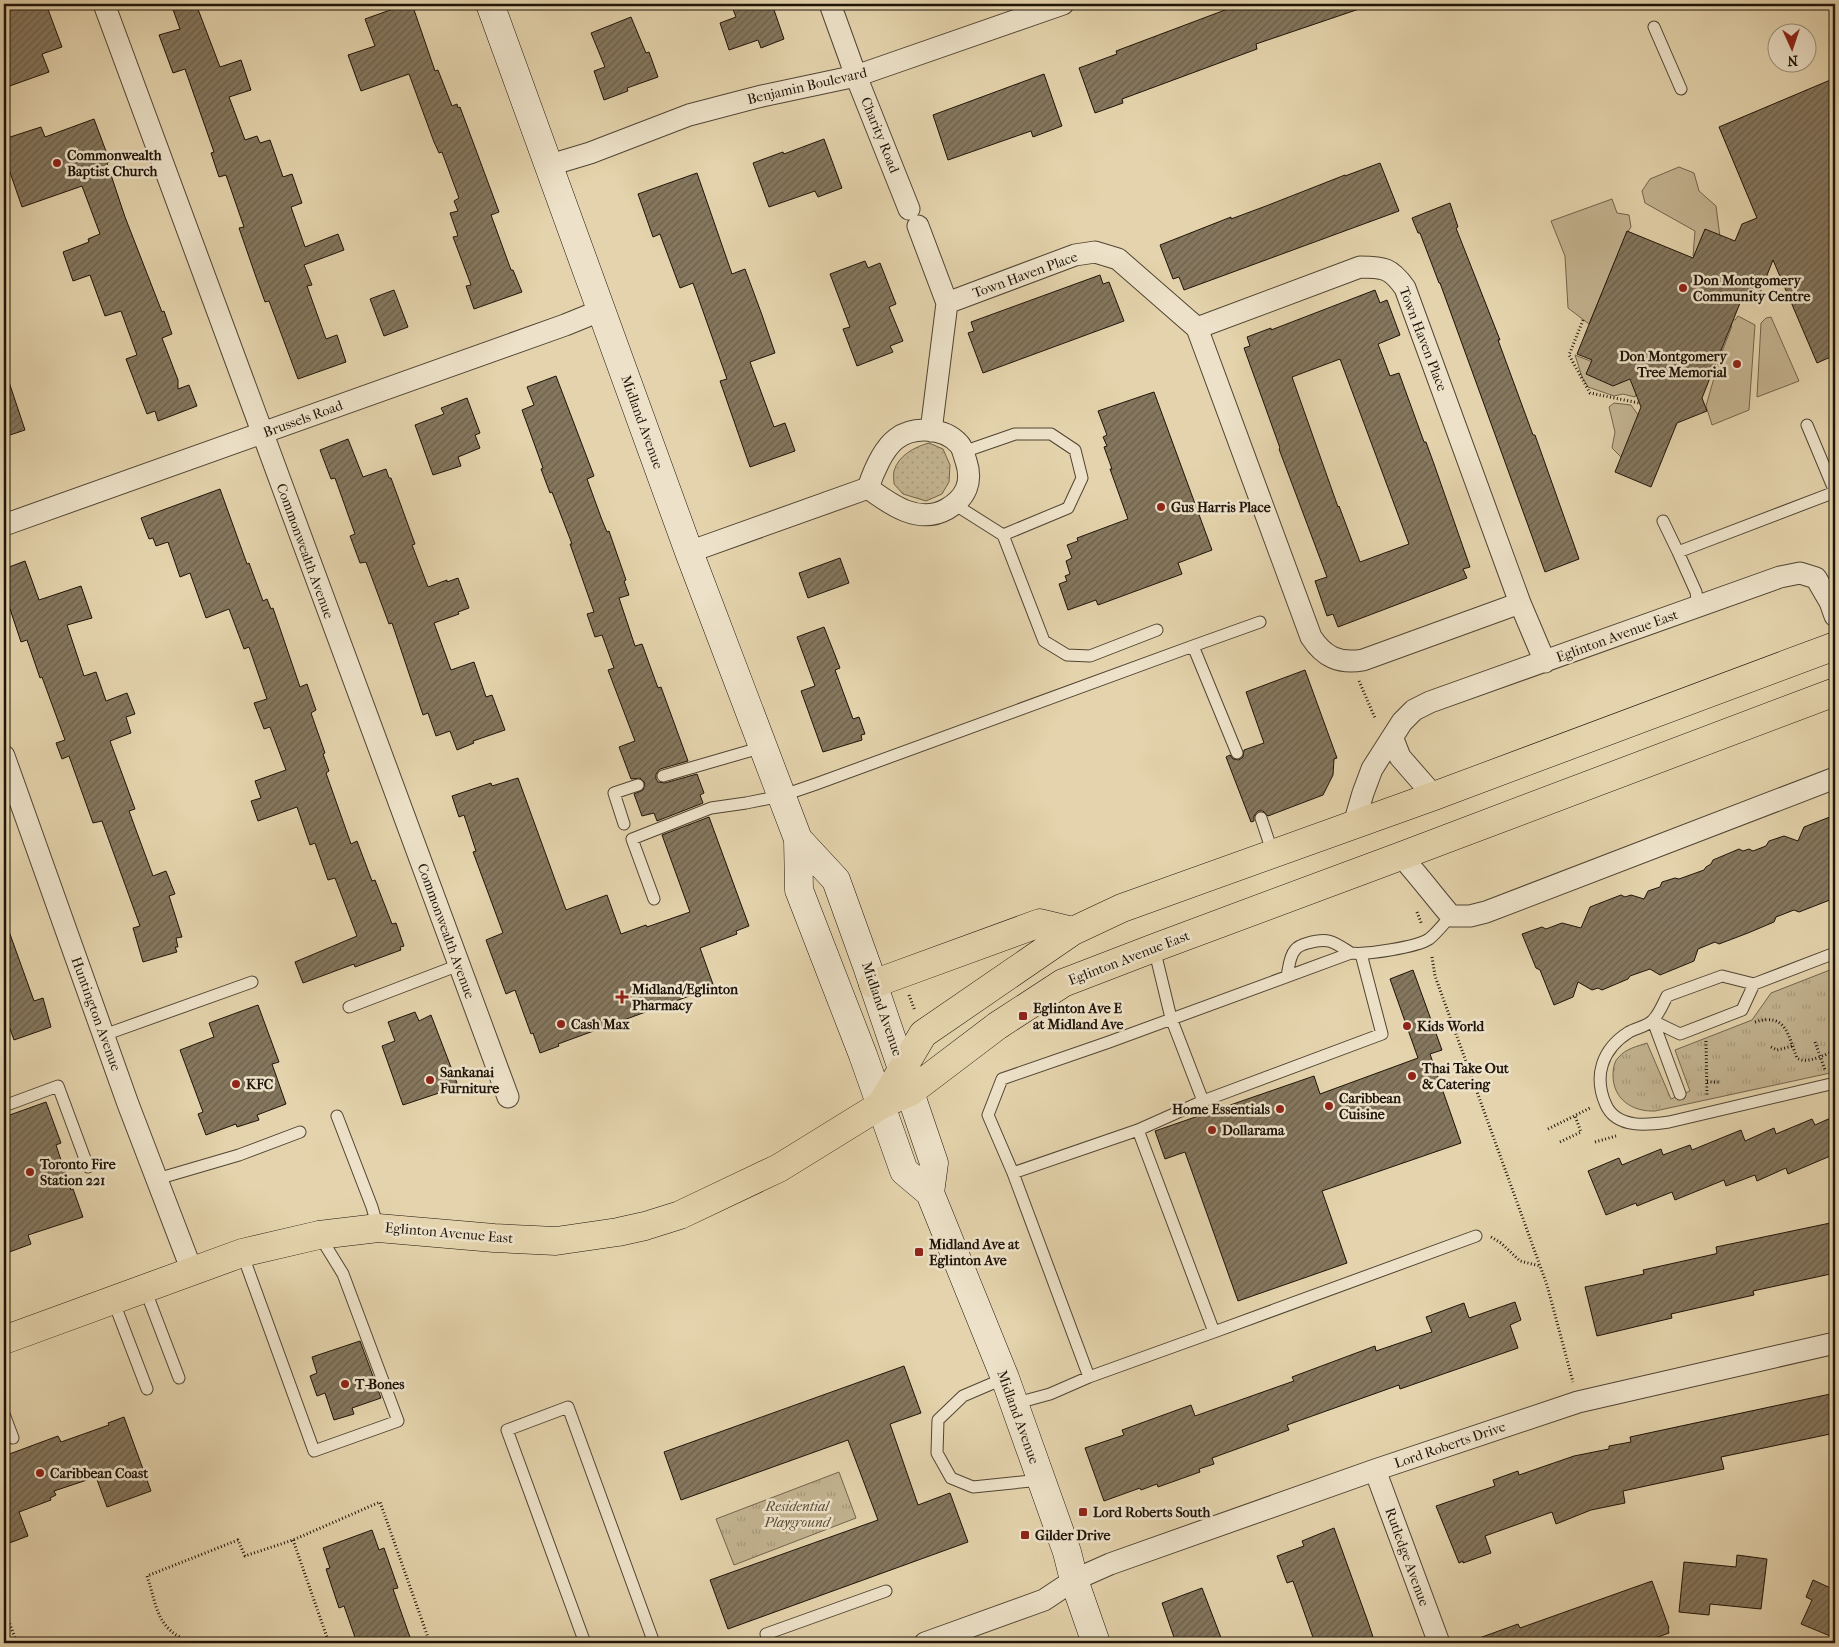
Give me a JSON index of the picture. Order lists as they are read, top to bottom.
{
  "streets": {
    "main road": ["Midland Avenue", "Eglinton Avenue East"],
    "street": [
      "Benjamin Boulevard",
      "Charity Road",
      "Town Haven Place",
      "Brussels Road",
      "Commonwealth Avenue",
      "Huntington Avenue",
      "Lord Roberts Drive",
      "Rutledge Avenue"
    ]
  },
  "crossings": [
    ["Benjamin Boulevard", "Charity Road"],
    ["Benjamin Boulevard", "Midland Avenue"],
    ["Charity Road", "Town Haven Place"],
    ["Town Haven Place", "Eglinton Avenue East"],
    ["Brussels Road", "Midland Avenue"],
    ["Brussels Road", "Commonwealth Avenue"],
    ["Midland Avenue", "Eglinton Avenue East"],
    ["Midland Avenue", "Lord Roberts Drive"],
    ["Eglinton Avenue East", "Huntington Avenue"],
    ["Lord Roberts Drive", "Rutledge Avenue"]
  ],
  "parks": ["Residential Playground"],
  "places": {
    "other": [
      "Commonwealth Baptist Church",
      "Don Montgomery Community Centre",
      "Don Montgomery Tree Memorial",
      "Gus Harris Place",
      "Cash Max",
      "Kids World",
      "Thai Take Out & Catering",
      "Sankanai Furniture",
      "KFC",
      "Caribbean Cuisine",
      "Home Essentials",
      "Dollarama",
      "Toronto Fire Station 221",
      "T-Bones",
      "Caribbean Coast"
    ],
    "health": ["Midland/Eglinton Pharmacy"],
    "transit": [
      "Eglinton Ave E at Midland Ave",
      "Midland Ave at Eglinton Ave",
      "Lord Roberts South",
      "Gilder Drive"
    ]
  },
  "north": "bottom"
}
